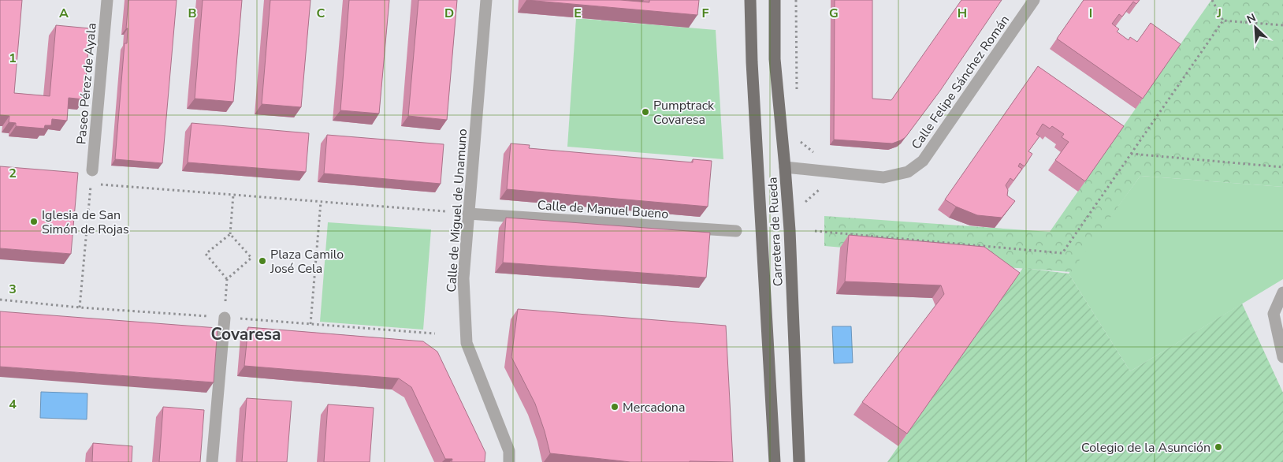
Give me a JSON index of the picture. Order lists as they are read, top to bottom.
{
  "streets": {
    "main road": ["Carretera de Rueda"],
    "street": [
      "Calle Felipe Sánchez Román",
      "Paseo Pérez de Ayala",
      "Calle de Manuel Bueno",
      "Calle de Miguel de Unamuno"
    ]
  },
  "crossings": [
    ["Calle Felipe Sánchez Román", "Carretera de Rueda"],
    ["Calle de Manuel Bueno", "Calle de Miguel de Unamuno"]
  ],
  "districts": ["Covaresa"],
  "places": [
    "Pumptrack Covaresa",
    "Iglesia de San Simón de Rojas",
    "Plaza Camilo José Cela",
    "Mercadona",
    "Colegio de la Asunción"
  ],
  "north": "top left",
  "grid": {
    "columns": [
      "A",
      "B",
      "C",
      "D",
      "E",
      "F",
      "G",
      "H",
      "I",
      "J"
    ],
    "rows": [
      "1",
      "2",
      "3",
      "4"
    ]
  }
}
